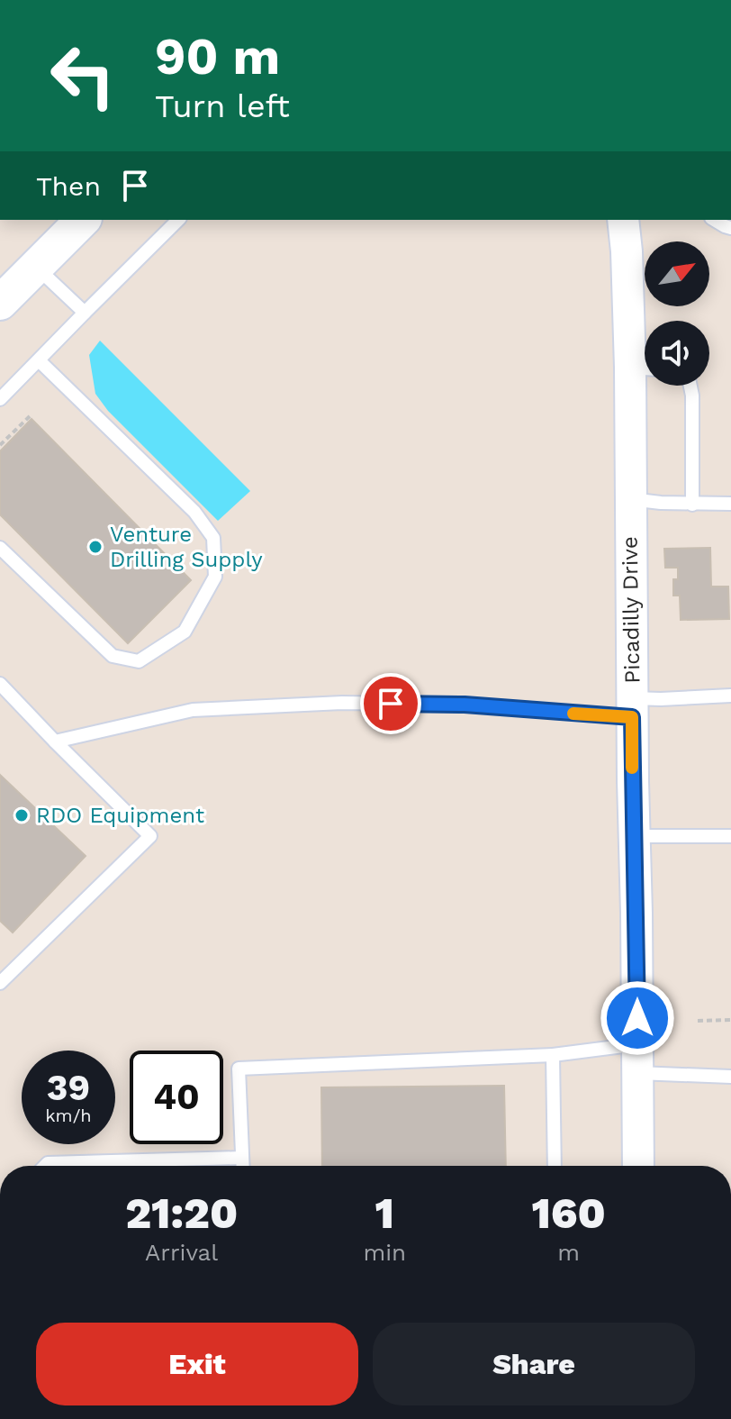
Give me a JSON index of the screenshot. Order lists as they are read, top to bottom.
{
  "streets": {
    "street": ["Picadilly Drive"]
  },
  "places": ["Venture Drilling Supply", "RDO Equipment"],
  "north": "top right",
  "page": {
    "turn": ["90 m", "Turn left"],
    "then": "Then",
    "speed": "39 km/h",
    "limit": "40",
    "eta": [
      "21:20",
      "Arrival",
      "1",
      "min",
      "160",
      "m"
    ],
    "buttons": ["Exit", "Share"]
  }
}
